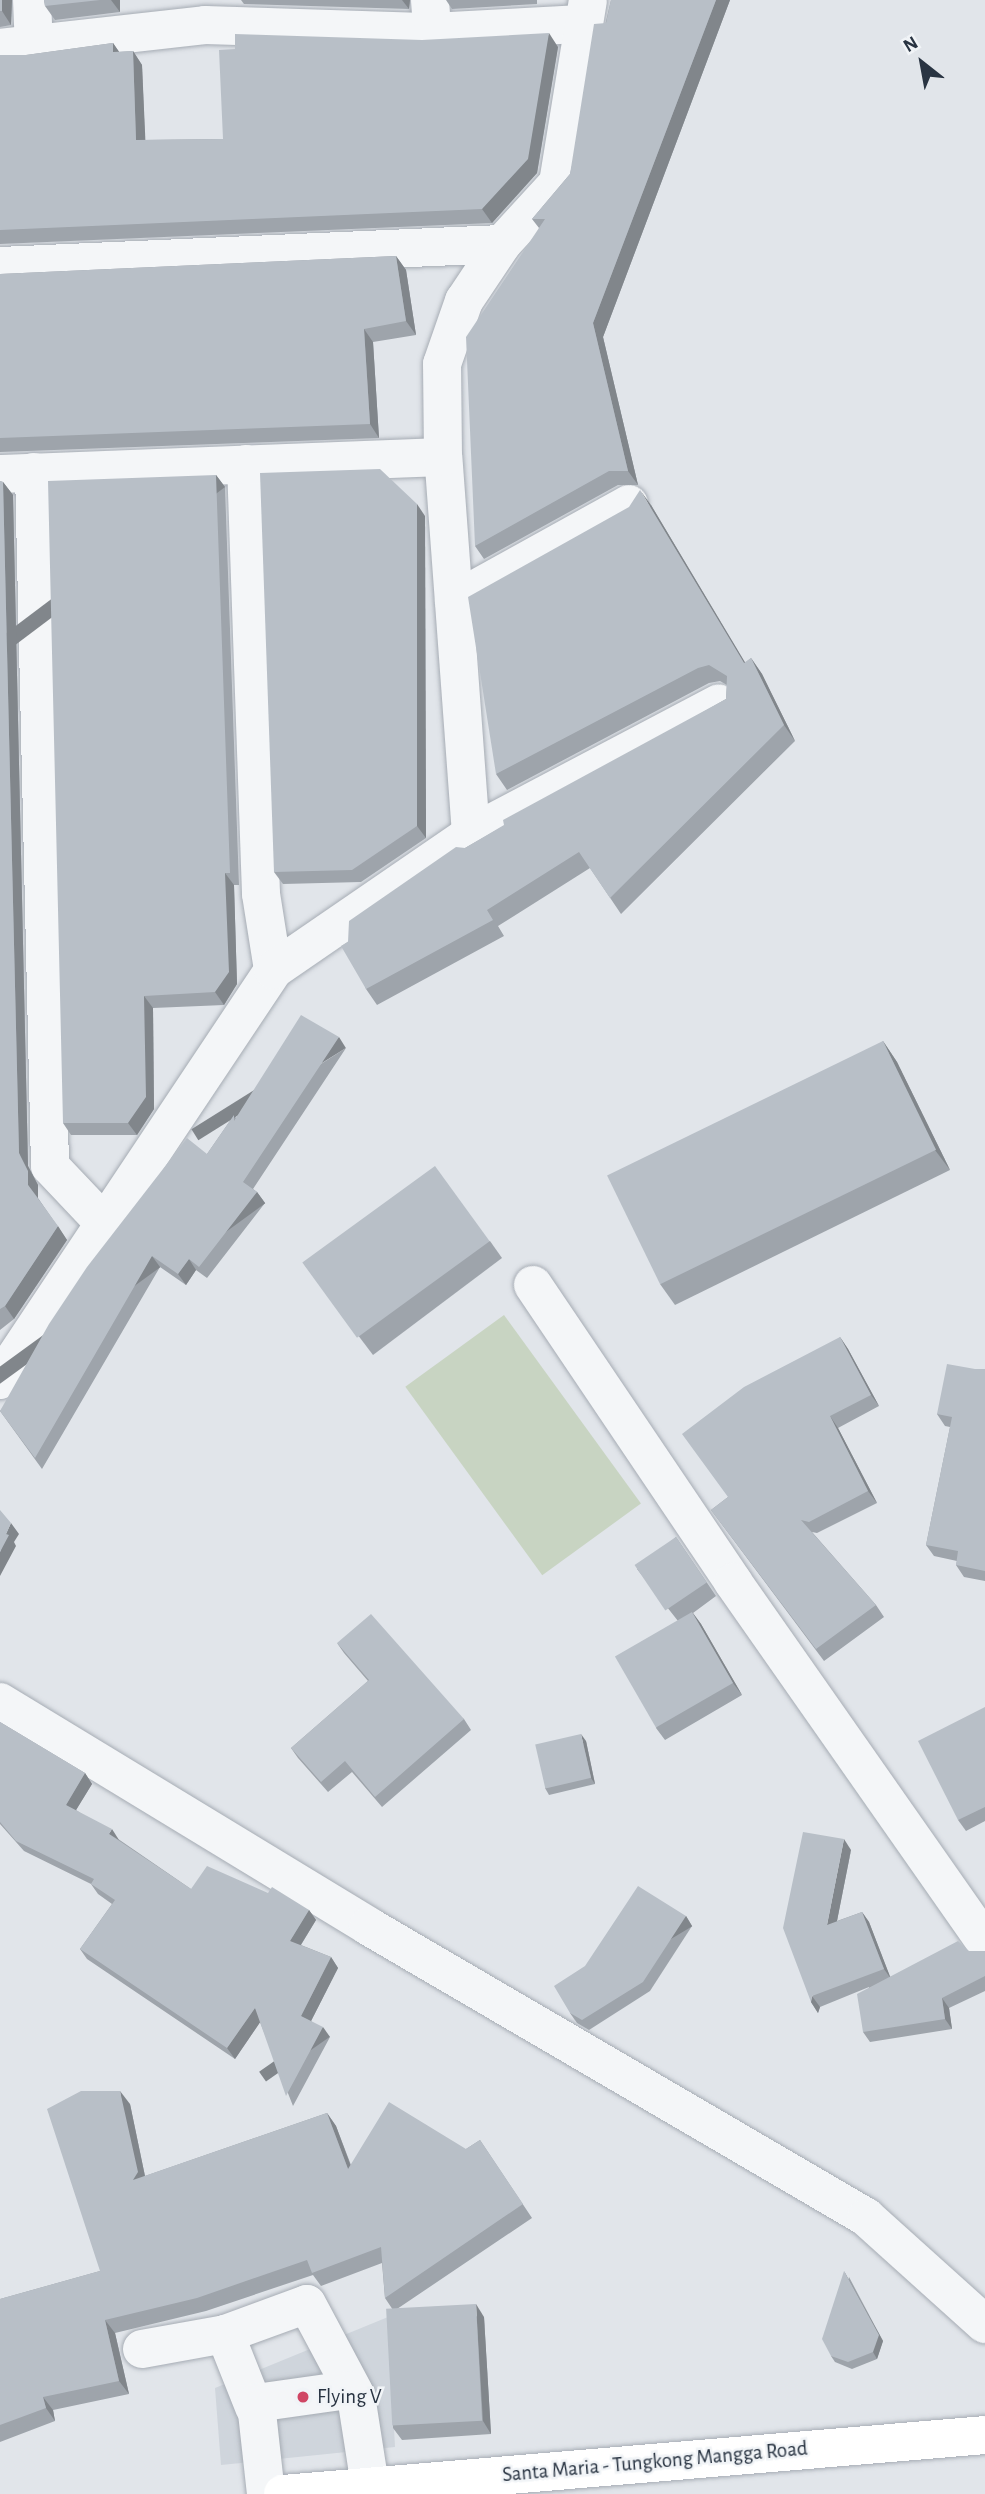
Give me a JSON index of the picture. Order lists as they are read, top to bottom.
{
  "streets": {
    "main road": ["Santa Maria - Tungkong Mangga Road"]
  },
  "places": ["Flying V"],
  "north": "top left"
}
